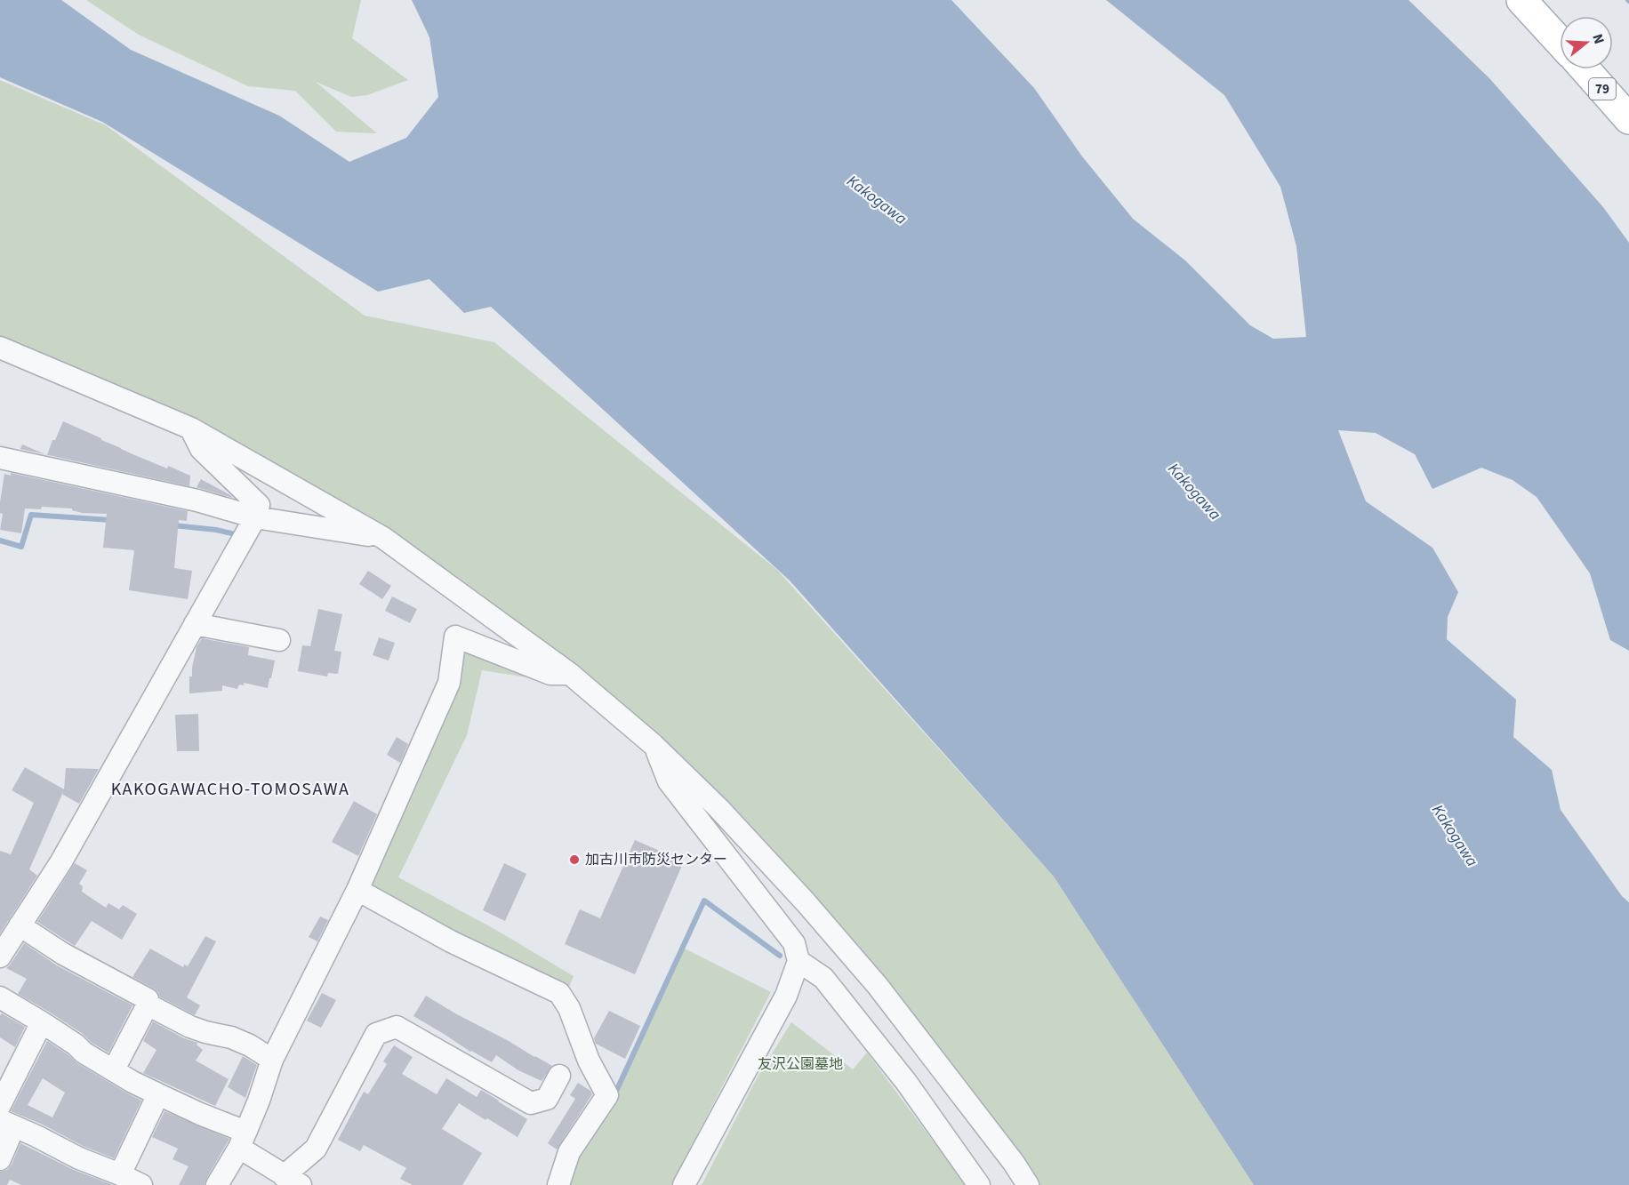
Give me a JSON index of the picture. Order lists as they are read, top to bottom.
{
  "streets": {
    "main road": ["79"]
  },
  "districts": ["KAKOGAWACHO-TOMOSAWA"],
  "water": ["Kakogawa"],
  "parks": ["友沢公園墓地"],
  "places": ["加古川市防災センター"],
  "north": "right"
}
